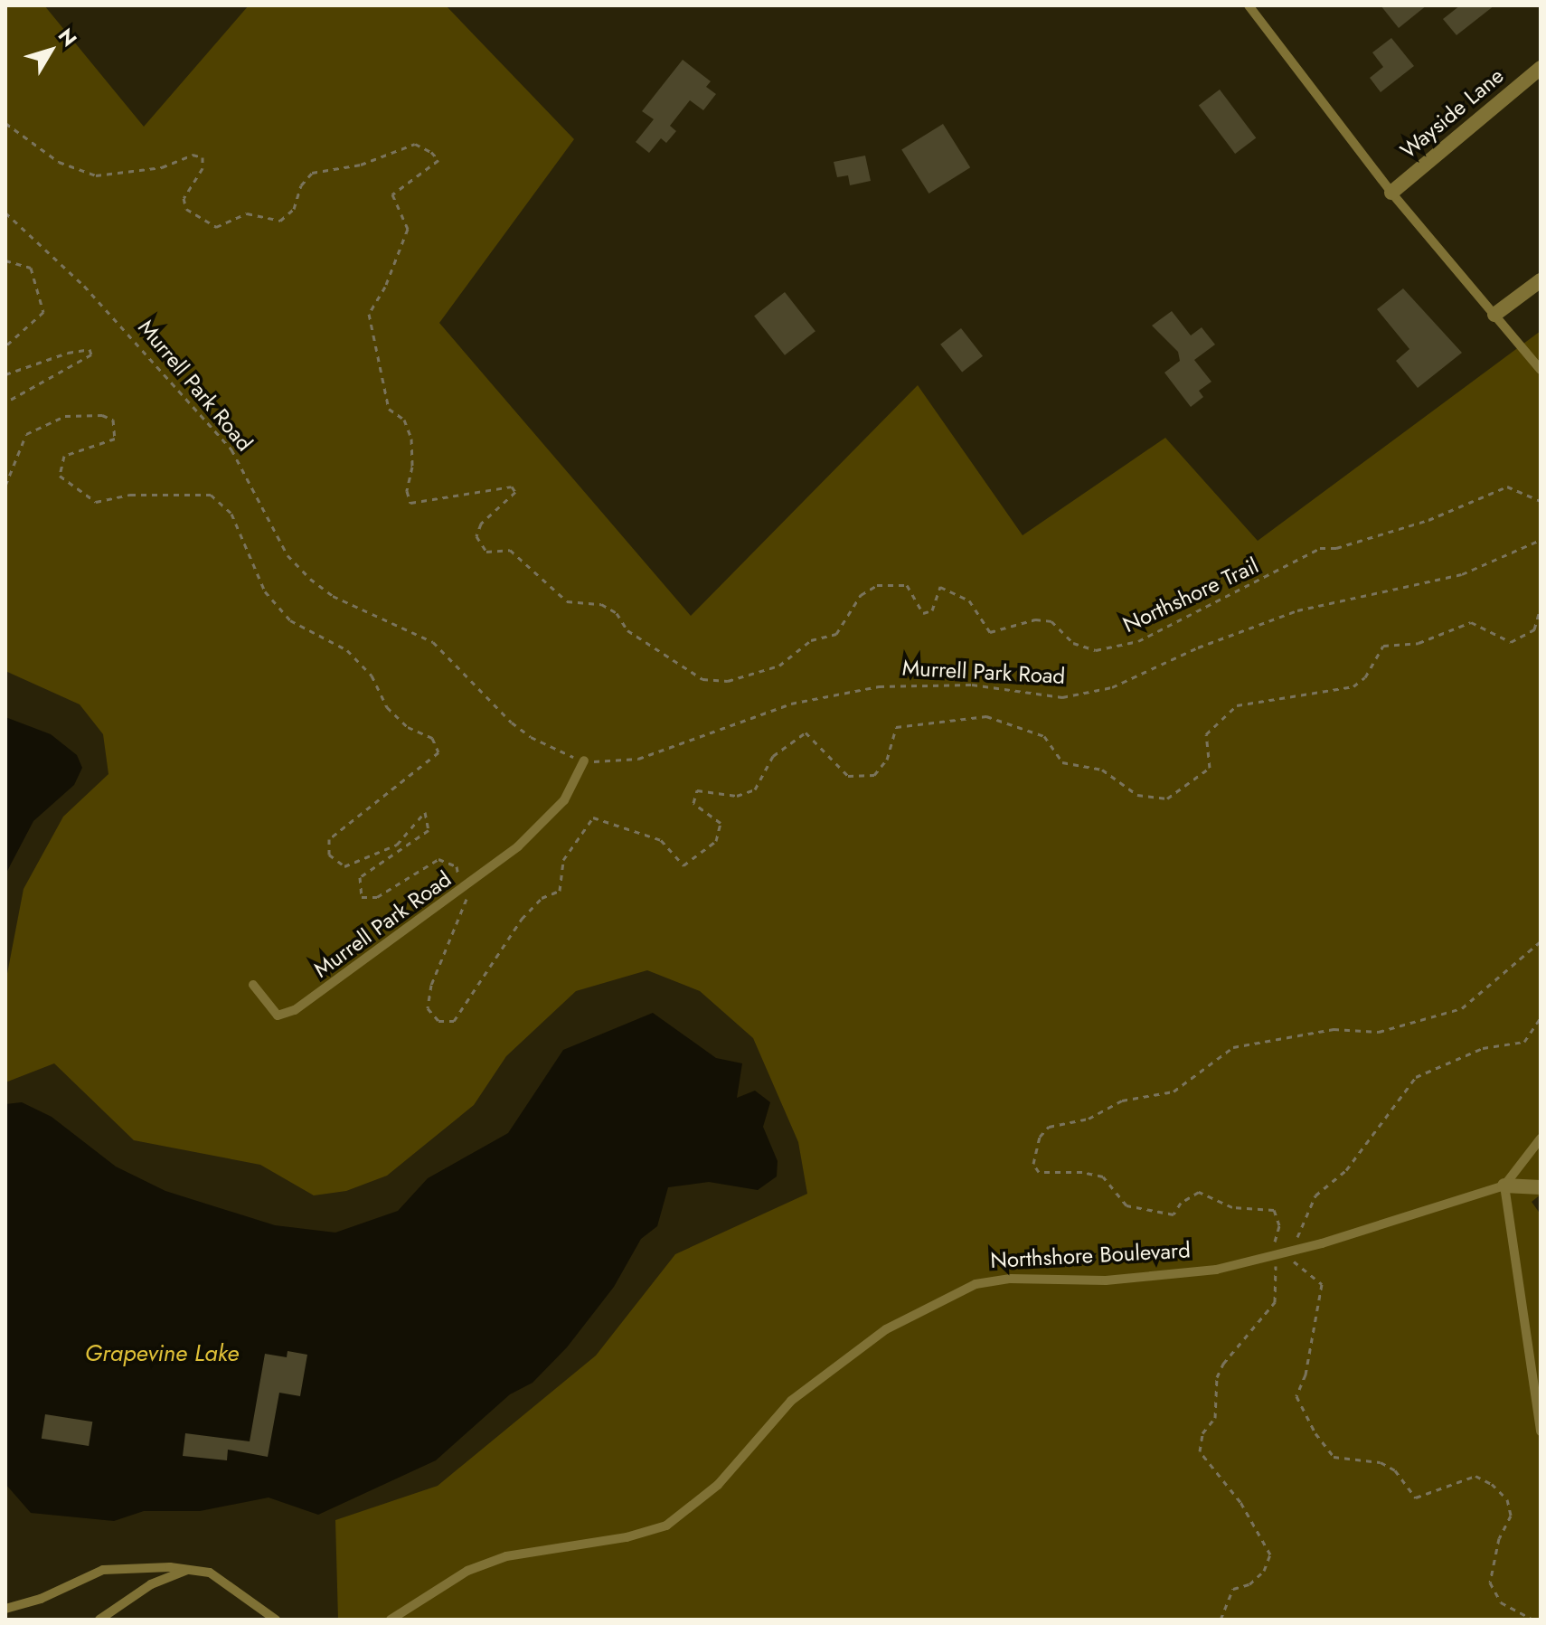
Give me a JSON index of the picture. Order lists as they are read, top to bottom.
{
  "streets": {
    "street": ["Wayside Lane", "Northshore Boulevard"],
    "lane": ["Murrell Park Road"],
    "path": ["Northshore Trail"]
  },
  "water": ["Grapevine Lake"],
  "north": "top right"
}
